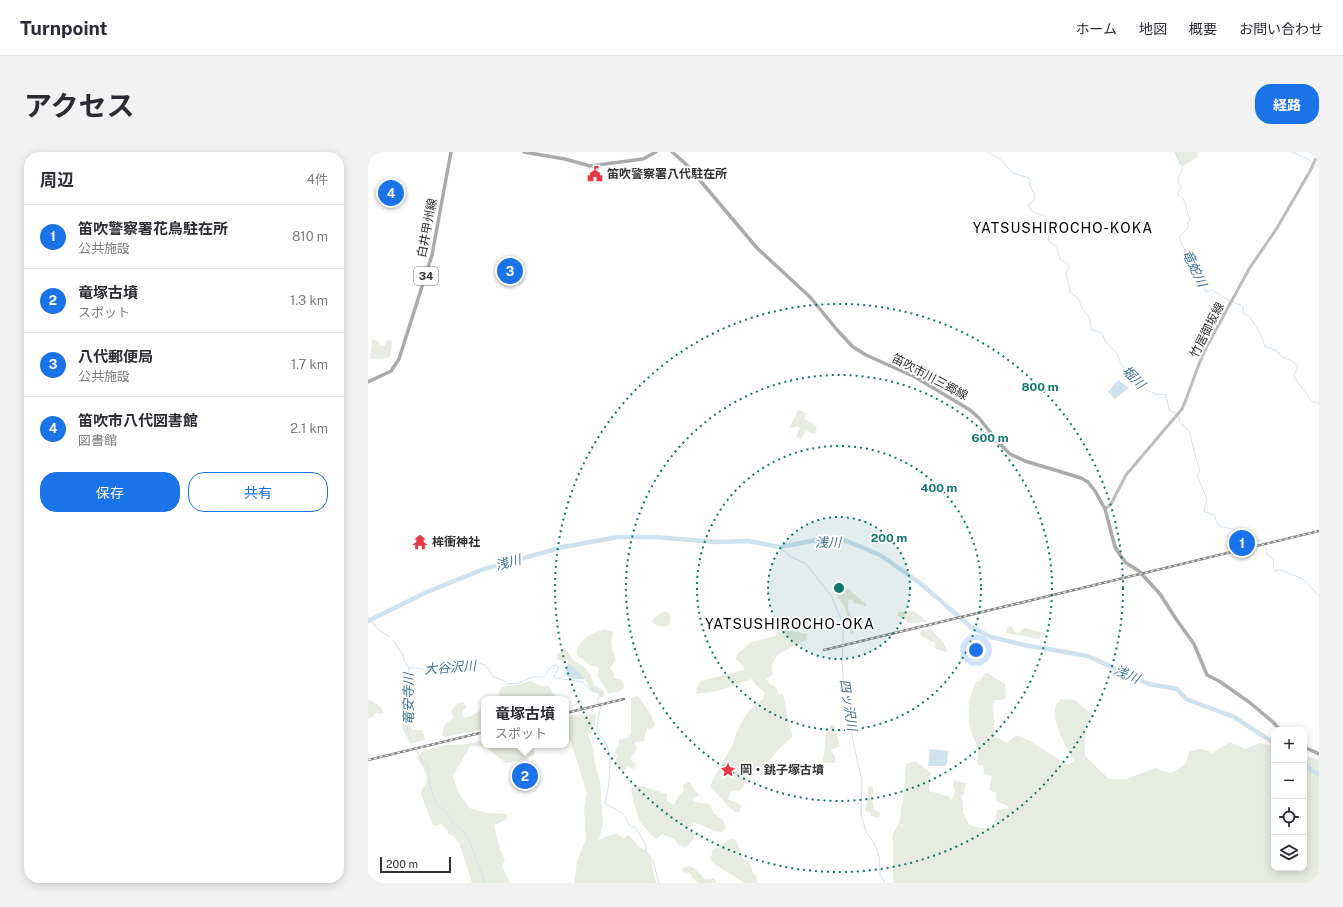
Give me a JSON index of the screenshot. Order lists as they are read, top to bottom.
{
  "streets": {
    "main road": [
      "白井甲州線",
      "34",
      "竹居御坂線",
      "笛吹市川三郷線"
    ]
  },
  "crossings": [
    ["竹居御坂線", "笛吹市川三郷線"]
  ],
  "districts": ["YATSUSHIROCHO-KOKA", "YATSUSHIROCHO-OKA"],
  "water": [
    "竜蛇川",
    "堀川",
    "浅川",
    "大谷沢川",
    "竜安寺川",
    "四ッ沢川"
  ],
  "places": {
    "public building": ["笛吹警察署八代駐在所"],
    "temple": ["桙衝神社"],
    "place": ["岡・銚子塚古墳"]
  },
  "scale_bar": "200 m",
  "page": {
    "header": "Turnpoint",
    "nav": [
      "ホーム",
      "地図",
      "概要",
      "お問い合わせ"
    ],
    "title": "アクセス",
    "buttons": [
      "経路",
      ["保存", "共有"]
    ],
    "heading": ["周辺", "4件"],
    "pins": [
      "4",
      "3",
      "1",
      "2"
    ],
    "list": [
      {
        "mark": "1",
        "name": "笛吹警察署花鳥駐在所",
        "note": "公共施設",
        "value": "810 m"
      },
      {
        "mark": "2",
        "name": "竜塚古墳",
        "note": "スポット",
        "value": "1.3 km"
      },
      {
        "mark": "3",
        "name": "八代郵便局",
        "note": "公共施設",
        "value": "1.7 km"
      },
      {
        "mark": "4",
        "name": "笛吹市八代図書館",
        "note": "図書館",
        "value": "2.1 km"
      }
    ],
    "popup": ["竜塚古墳", "スポット"],
    "map_buttons": ["+", "−"],
    "scale": "200 m"
  },
  "rings": [
    "800 m",
    "600 m",
    "400 m",
    "200 m"
  ]
}
